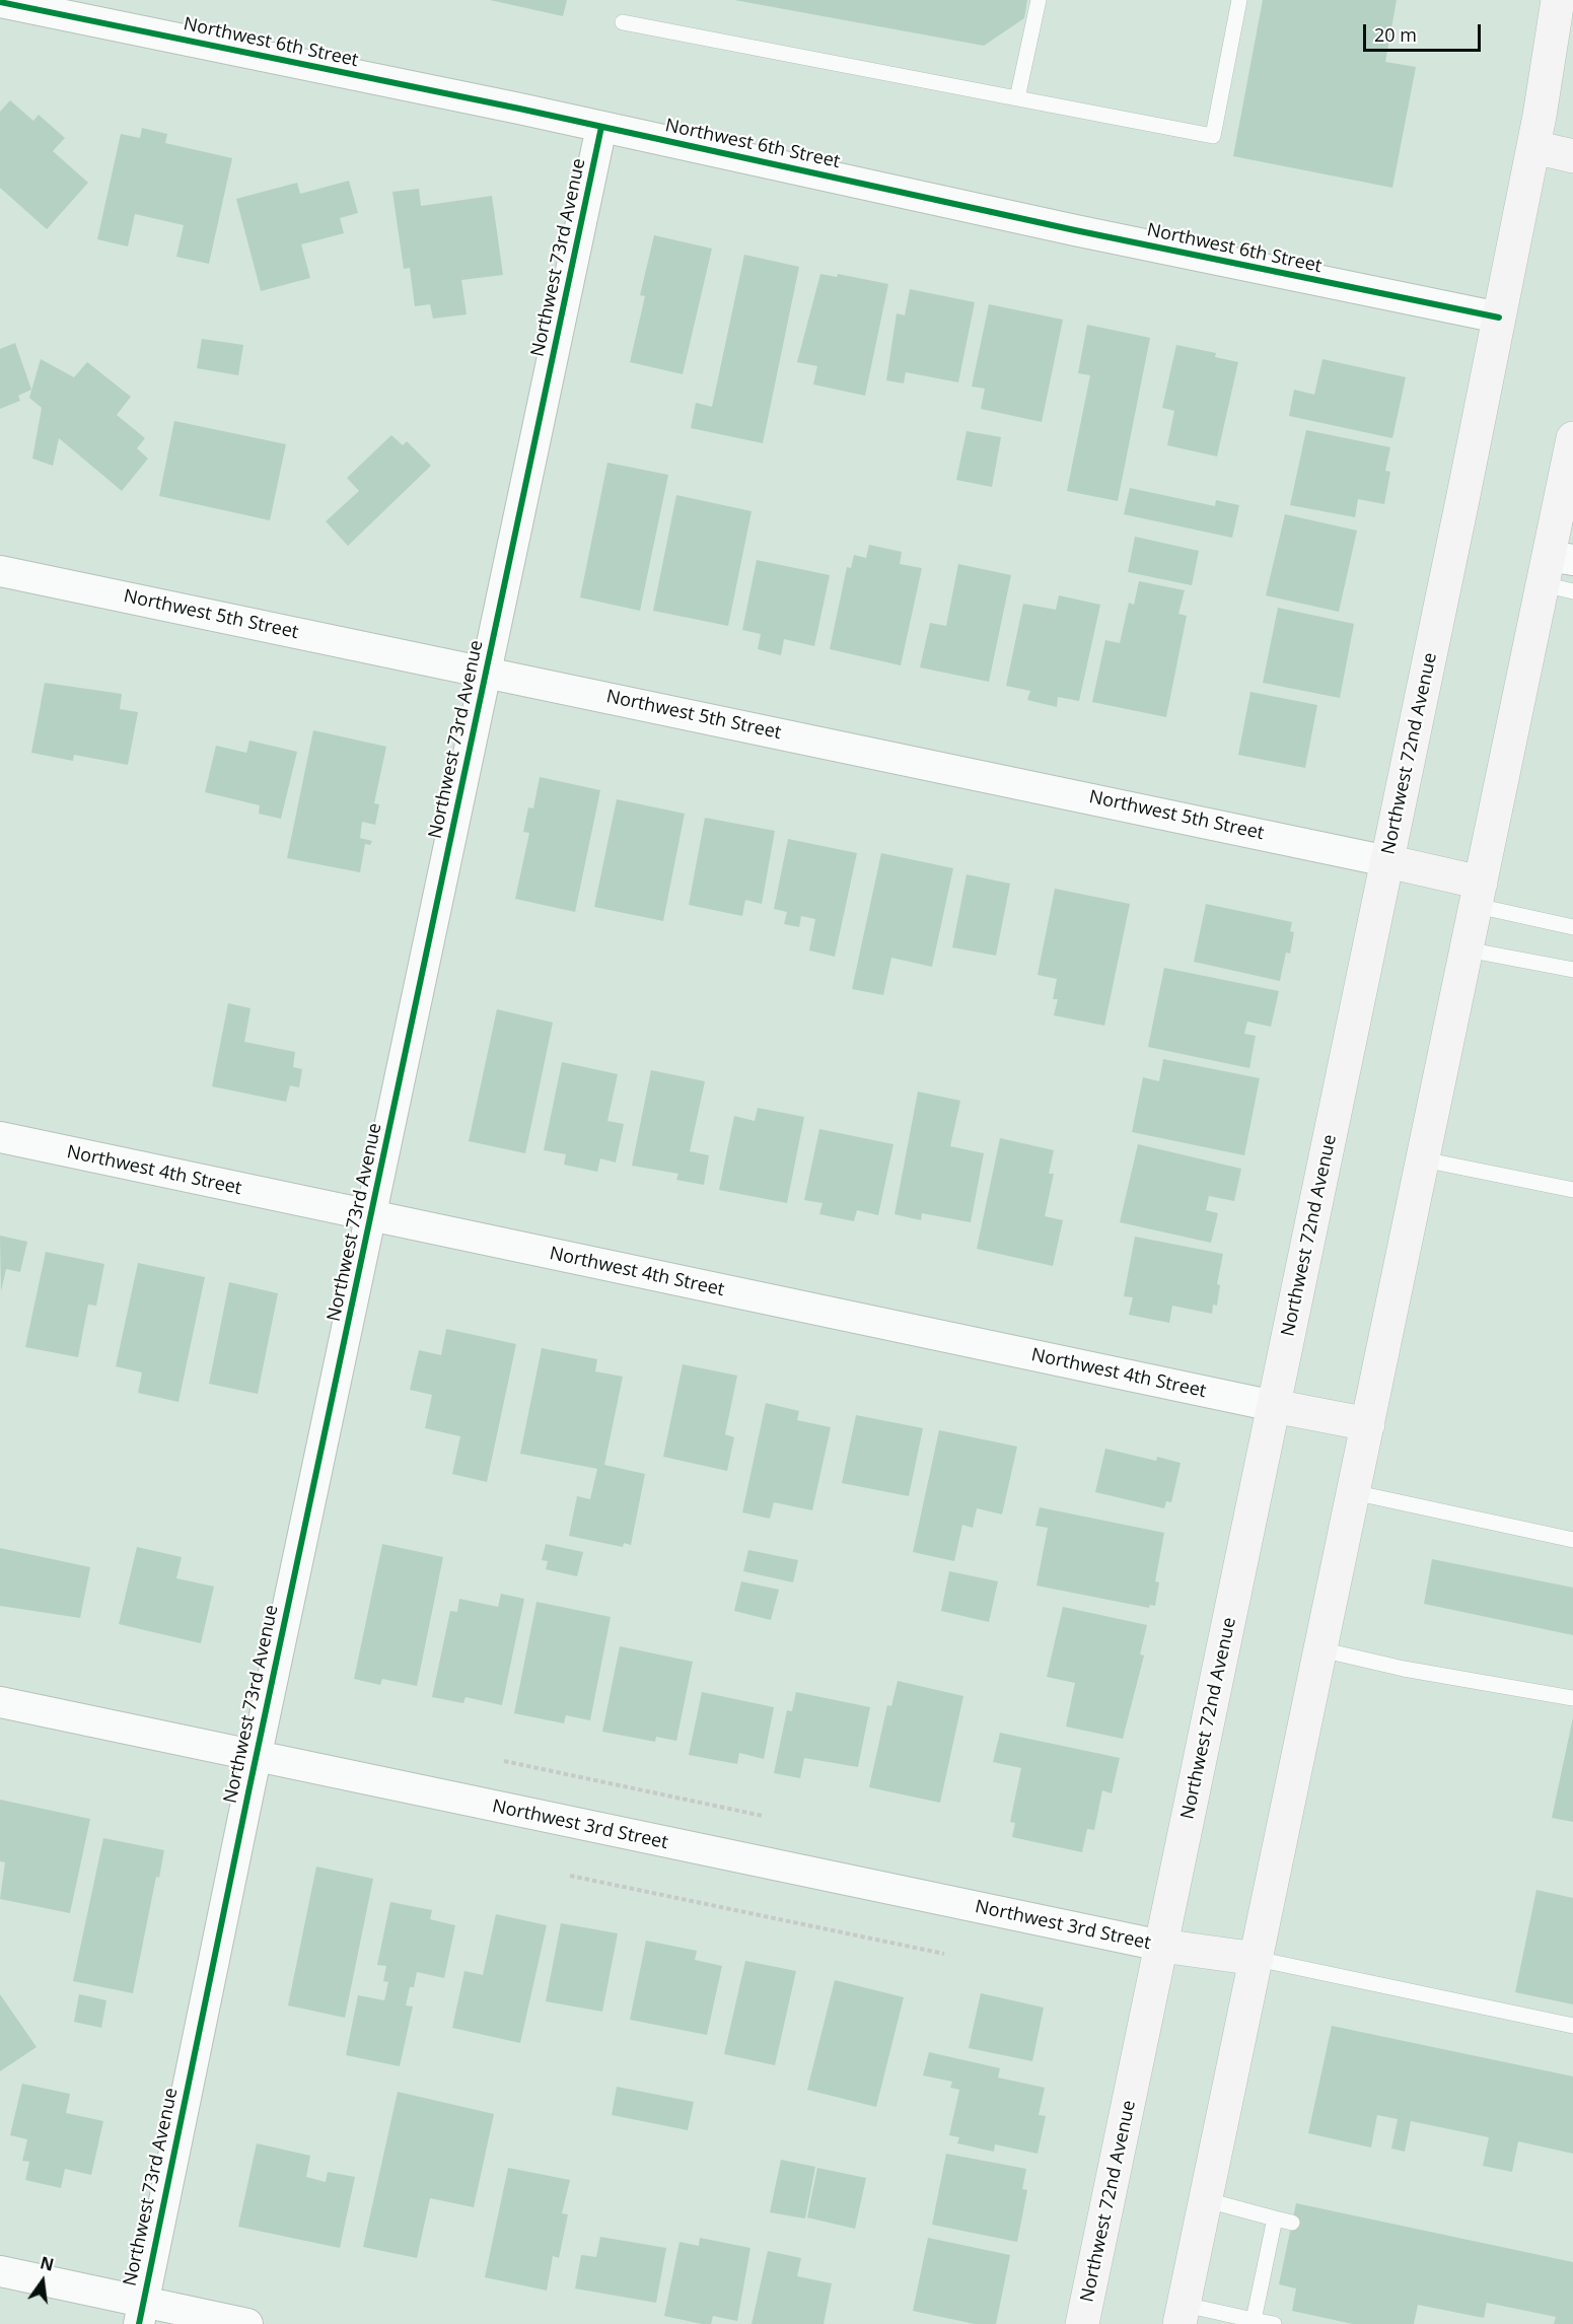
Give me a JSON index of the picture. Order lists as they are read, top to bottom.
{
  "streets": {
    "main road": ["Northwest 72nd Avenue"],
    "street": [
      "Northwest 6th Street",
      "Northwest 73rd Avenue",
      "Northwest 5th Street",
      "Northwest 4th Street",
      "Northwest 3rd Street"
    ]
  },
  "crossings": [
    ["Northwest 6th Street", "Northwest 73rd Avenue"],
    ["Northwest 6th Street", "Northwest 72nd Avenue"],
    ["Northwest 73rd Avenue", "Northwest 5th Street"],
    ["Northwest 73rd Avenue", "Northwest 4th Street"],
    ["Northwest 73rd Avenue", "Northwest 3rd Street"],
    ["Northwest 5th Street", "Northwest 72nd Avenue"],
    ["Northwest 72nd Avenue", "Northwest 4th Street"],
    ["Northwest 72nd Avenue", "Northwest 3rd Street"]
  ],
  "scale_bar": "20 m",
  "north": "top"
}
